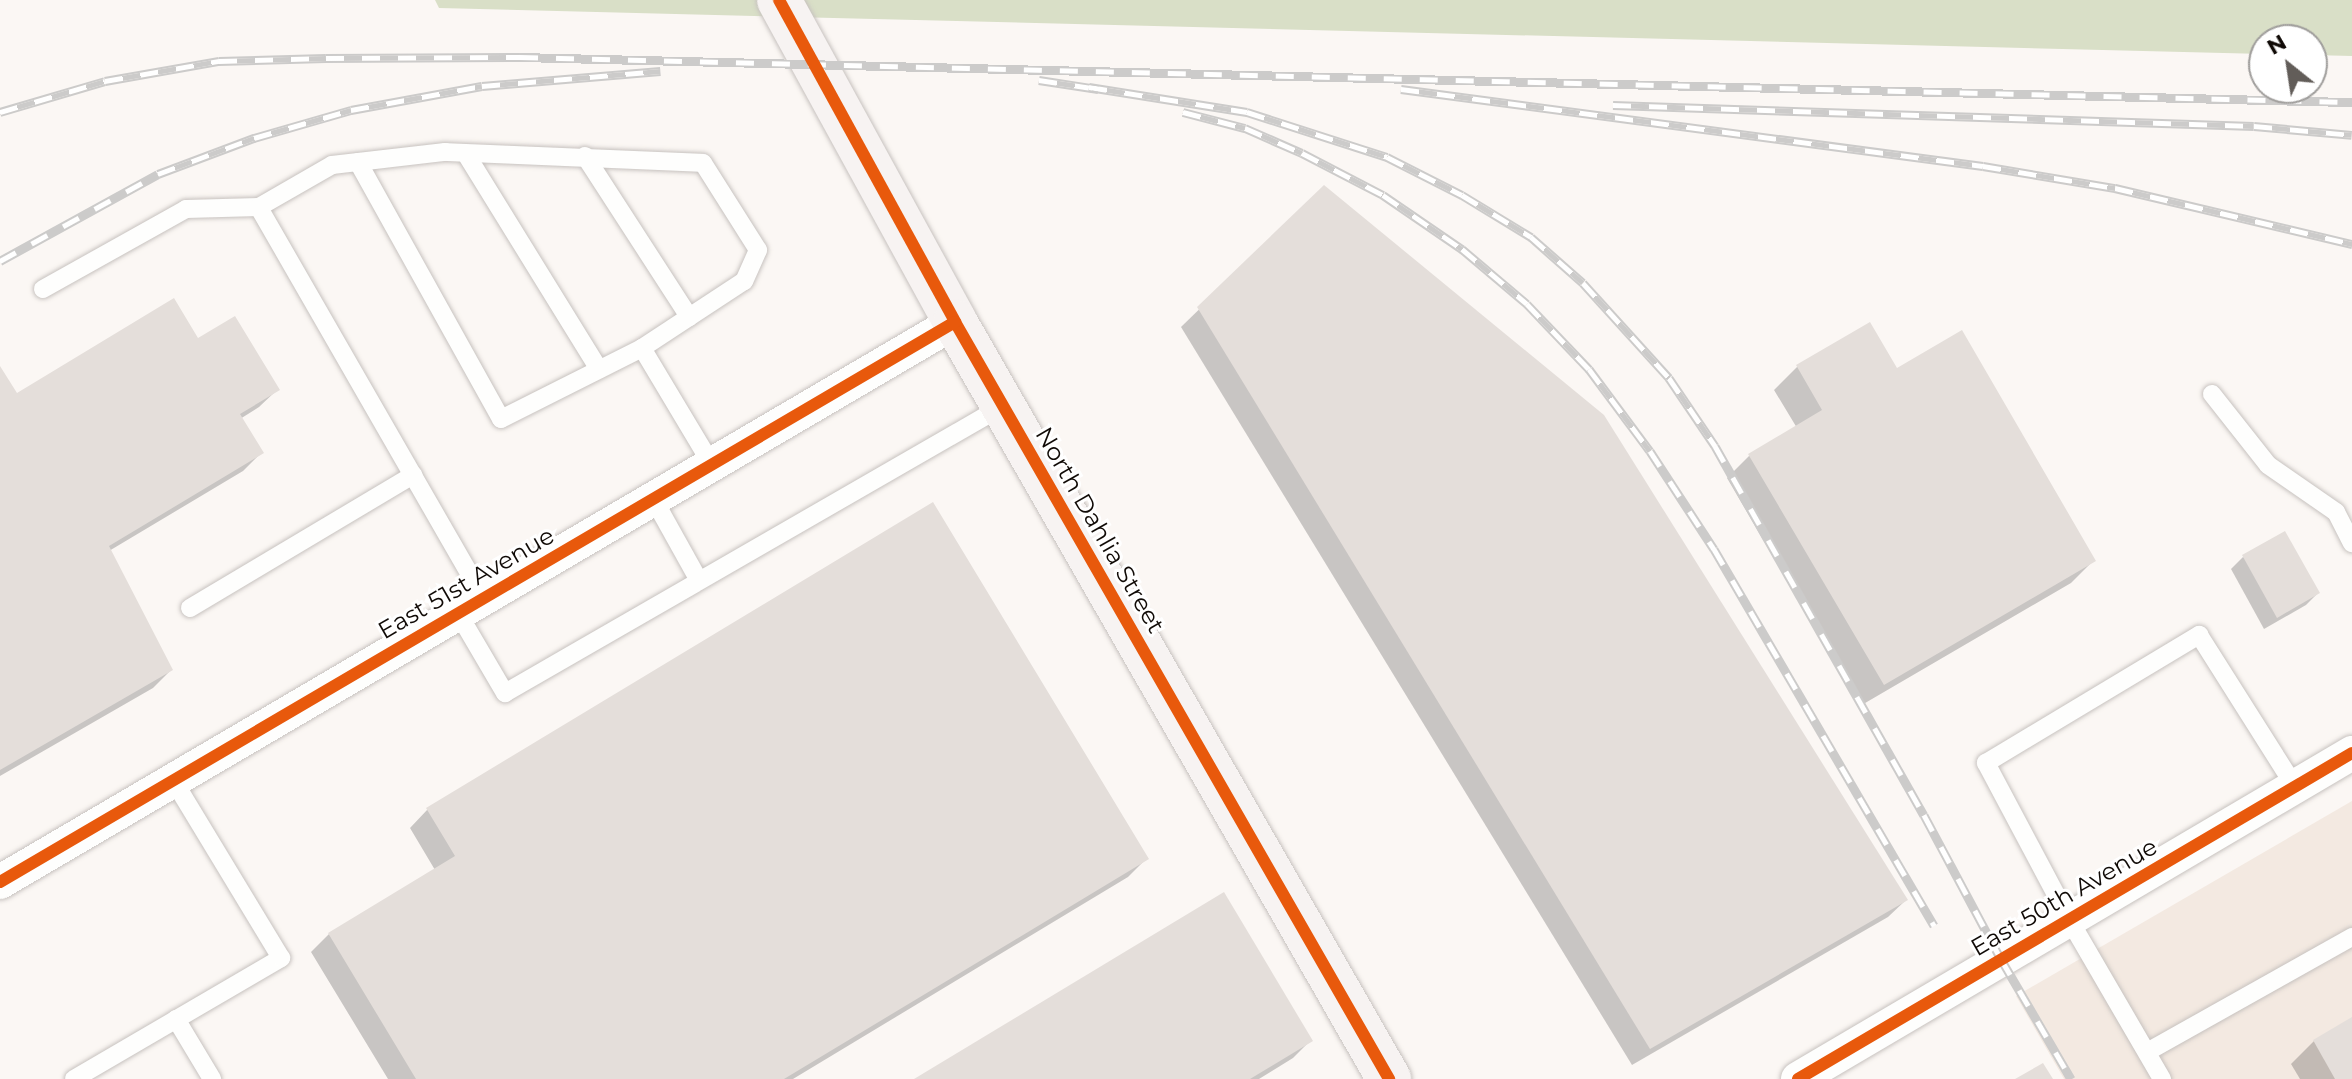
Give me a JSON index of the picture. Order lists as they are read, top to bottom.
{
  "streets": {
    "street": ["North Dahlia Street", "East 51st Avenue", "East 50th Avenue"]
  },
  "crossings": [
    ["North Dahlia Street", "East 51st Avenue"]
  ],
  "north": "top left"
}
